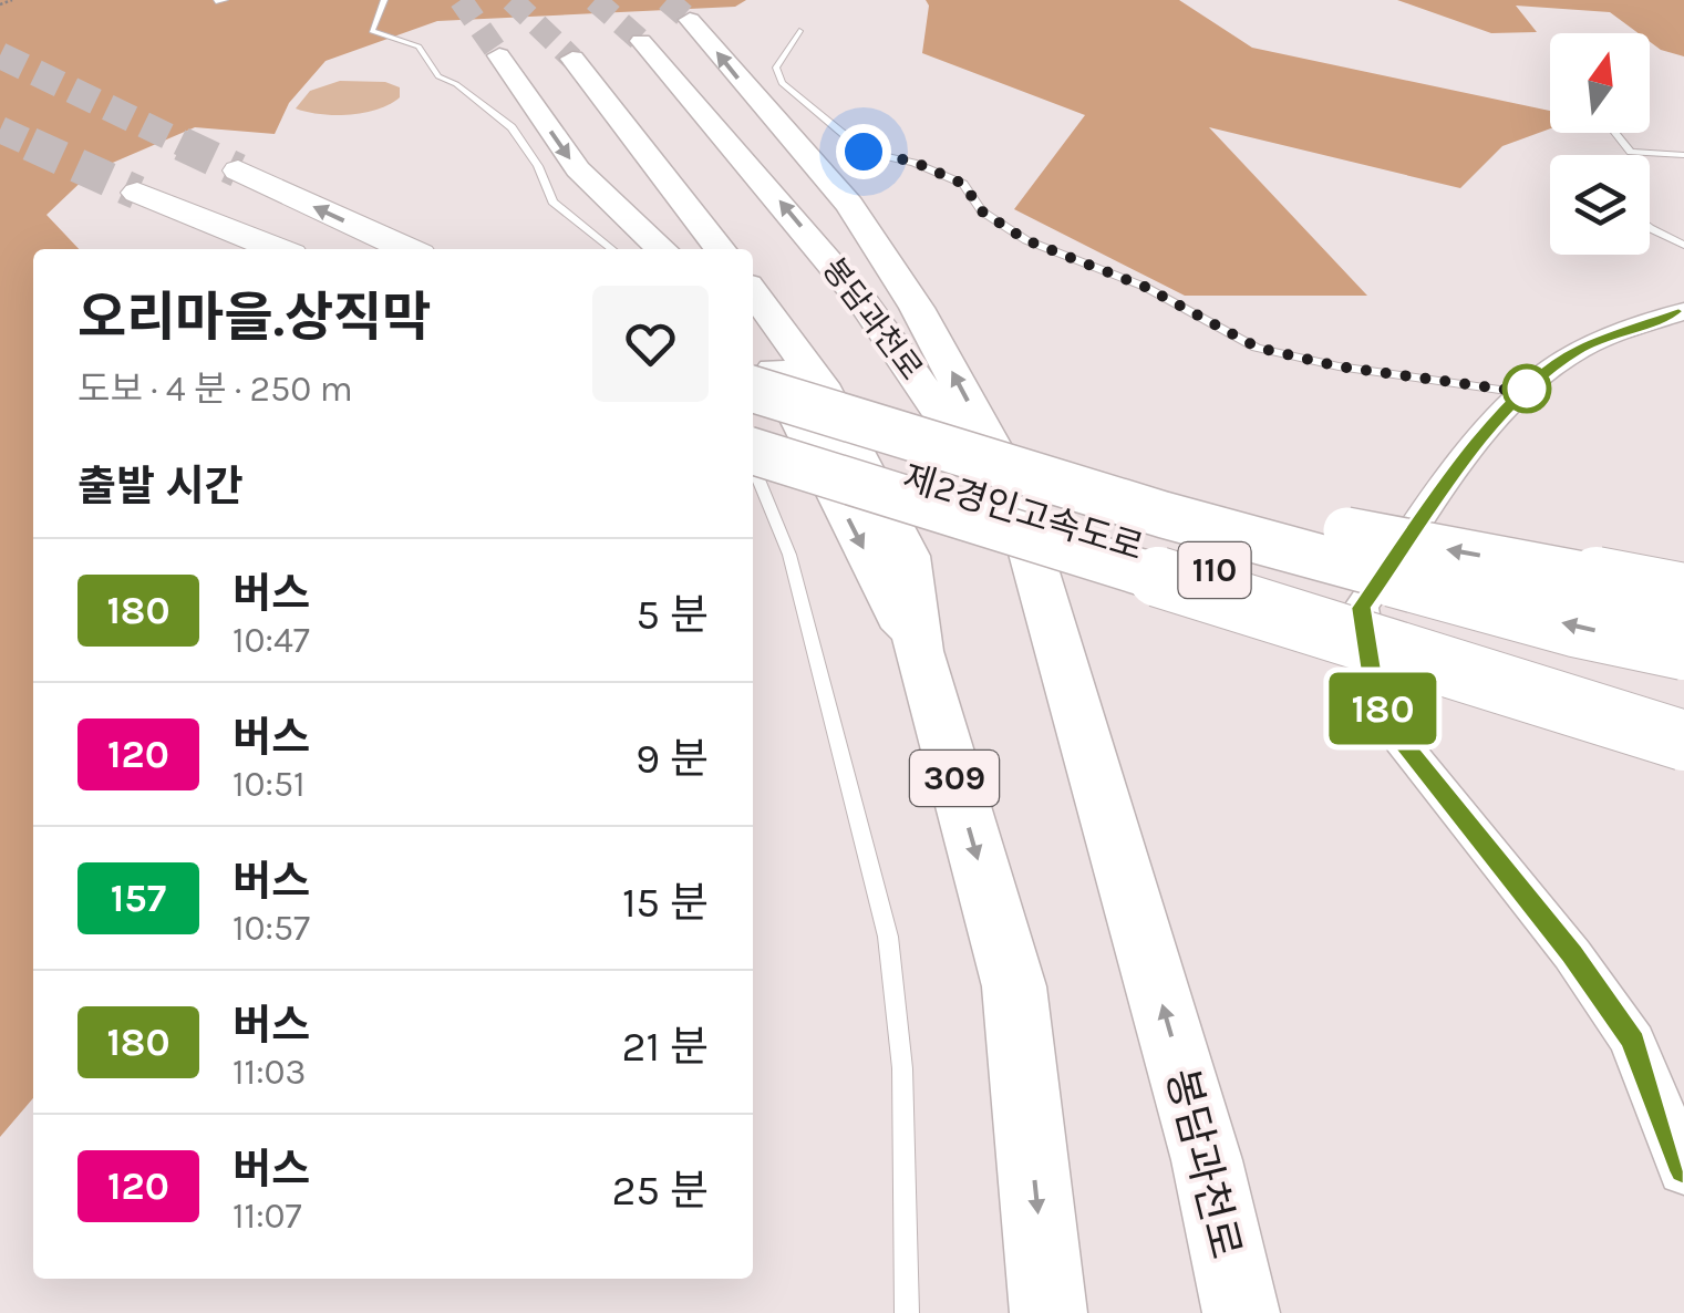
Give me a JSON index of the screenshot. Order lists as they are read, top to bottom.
{
  "streets": {
    "highway": [
      "봉담과천로",
      "제2경인고속도로",
      "110",
      "309"
    ]
  },
  "lines": ["bus line 180"],
  "north": "top",
  "page": {
    "on_map": "180",
    "heading": [
      ["오리마을.상직막", "도보 · 4 분 · 250 m"],
      "출발 시간"
    ],
    "list": [
      {
        "mark": "180",
        "name": "버스",
        "note": "10:47",
        "value": "5 분"
      },
      {
        "mark": "120",
        "name": "버스",
        "note": "10:51",
        "value": "9 분"
      },
      {
        "mark": "157",
        "name": "버스",
        "note": "10:57",
        "value": "15 분"
      },
      {
        "mark": "180",
        "name": "버스",
        "note": "11:03",
        "value": "21 분"
      },
      {
        "mark": "120",
        "name": "버스",
        "note": "11:07",
        "value": "25 분"
      }
    ]
  }
}
